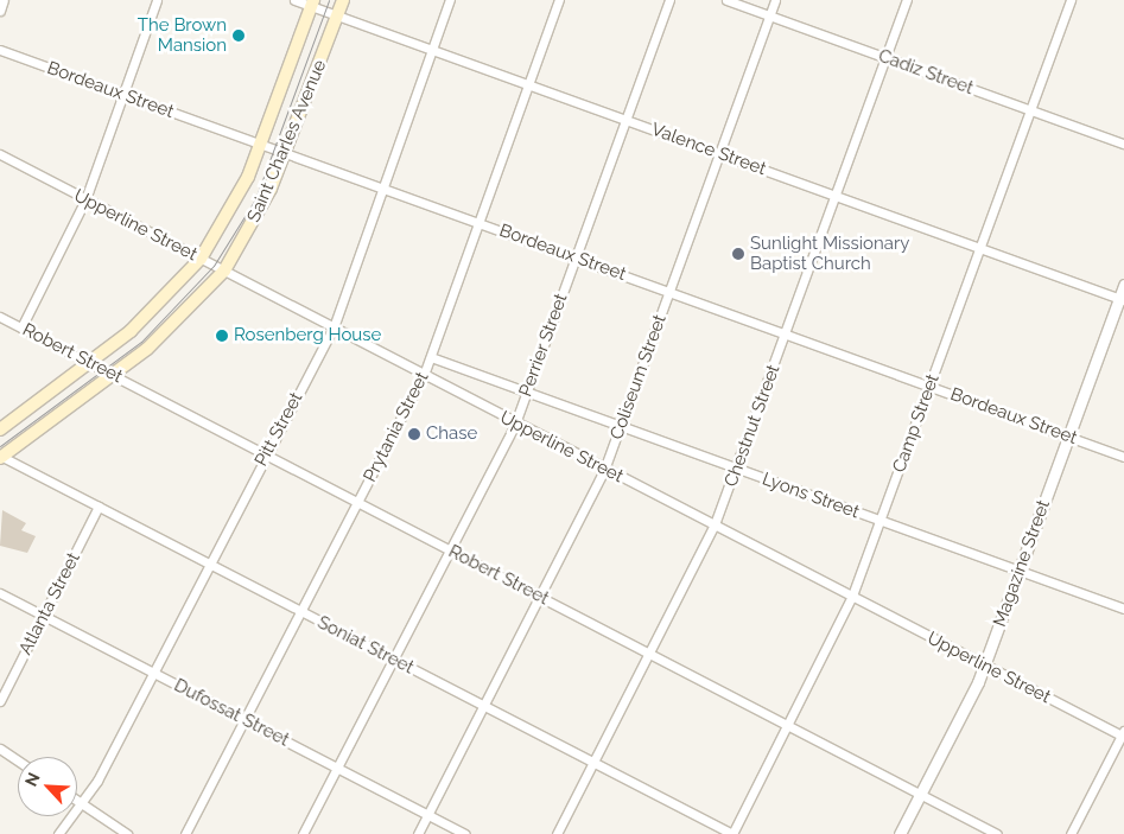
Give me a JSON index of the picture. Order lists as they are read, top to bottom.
{
  "streets": {
    "main road": ["Saint Charles Avenue"],
    "street": [
      "Cadiz Street",
      "Bordeaux Street",
      "Valence Street",
      "Upperline Street",
      "Perrier Street",
      "Robert Street",
      "Coliseum Street",
      "Camp Street",
      "Chestnut Street",
      "Prytania Street",
      "Pitt Street",
      "Lyons Street",
      "Magazine Street",
      "Atlanta Street",
      "Soniat Street",
      "Dufossat Street"
    ]
  },
  "crossings": [
    ["Cadiz Street", "Coliseum Street"],
    ["Cadiz Street", "Camp Street"],
    ["Cadiz Street", "Chestnut Street"],
    ["Bordeaux Street", "Saint Charles Avenue"],
    ["Bordeaux Street", "Perrier Street"],
    ["Bordeaux Street", "Coliseum Street"],
    ["Bordeaux Street", "Camp Street"],
    ["Bordeaux Street", "Chestnut Street"],
    ["Bordeaux Street", "Prytania Street"],
    ["Bordeaux Street", "Pitt Street"],
    ["Bordeaux Street", "Magazine Street"],
    ["Saint Charles Avenue", "Valence Street"],
    ["Saint Charles Avenue", "Upperline Street"],
    ["Saint Charles Avenue", "Robert Street"],
    ["Saint Charles Avenue", "Soniat Street"],
    ["Valence Street", "Perrier Street"],
    ["Valence Street", "Coliseum Street"],
    ["Valence Street", "Camp Street"],
    ["Valence Street", "Chestnut Street"],
    ["Valence Street", "Prytania Street"],
    ["Valence Street", "Pitt Street"],
    ["Valence Street", "Magazine Street"],
    ["Upperline Street", "Perrier Street"],
    ["Upperline Street", "Coliseum Street"],
    ["Upperline Street", "Camp Street"],
    ["Upperline Street", "Chestnut Street"],
    ["Upperline Street", "Prytania Street"],
    ["Upperline Street", "Pitt Street"],
    ["Upperline Street", "Magazine Street"],
    ["Perrier Street", "Robert Street"],
    ["Perrier Street", "Lyons Street"],
    ["Perrier Street", "Soniat Street"],
    ["Perrier Street", "Dufossat Street"],
    ["Robert Street", "Coliseum Street"],
    ["Robert Street", "Camp Street"],
    ["Robert Street", "Chestnut Street"],
    ["Robert Street", "Prytania Street"],
    ["Robert Street", "Pitt Street"],
    ["Robert Street", "Magazine Street"],
    ["Coliseum Street", "Lyons Street"],
    ["Coliseum Street", "Soniat Street"],
    ["Coliseum Street", "Dufossat Street"],
    ["Camp Street", "Lyons Street"],
    ["Camp Street", "Soniat Street"],
    ["Chestnut Street", "Lyons Street"],
    ["Chestnut Street", "Soniat Street"],
    ["Prytania Street", "Lyons Street"],
    ["Prytania Street", "Soniat Street"],
    ["Prytania Street", "Dufossat Street"],
    ["Pitt Street", "Soniat Street"],
    ["Pitt Street", "Dufossat Street"],
    ["Lyons Street", "Magazine Street"],
    ["Atlanta Street", "Soniat Street"],
    ["Atlanta Street", "Dufossat Street"]
  ],
  "places": [
    "The Brown Mansion",
    "Sunlight Missionary Baptist Church",
    "Rosenberg House",
    "Chase"
  ],
  "north": "top left"
}
